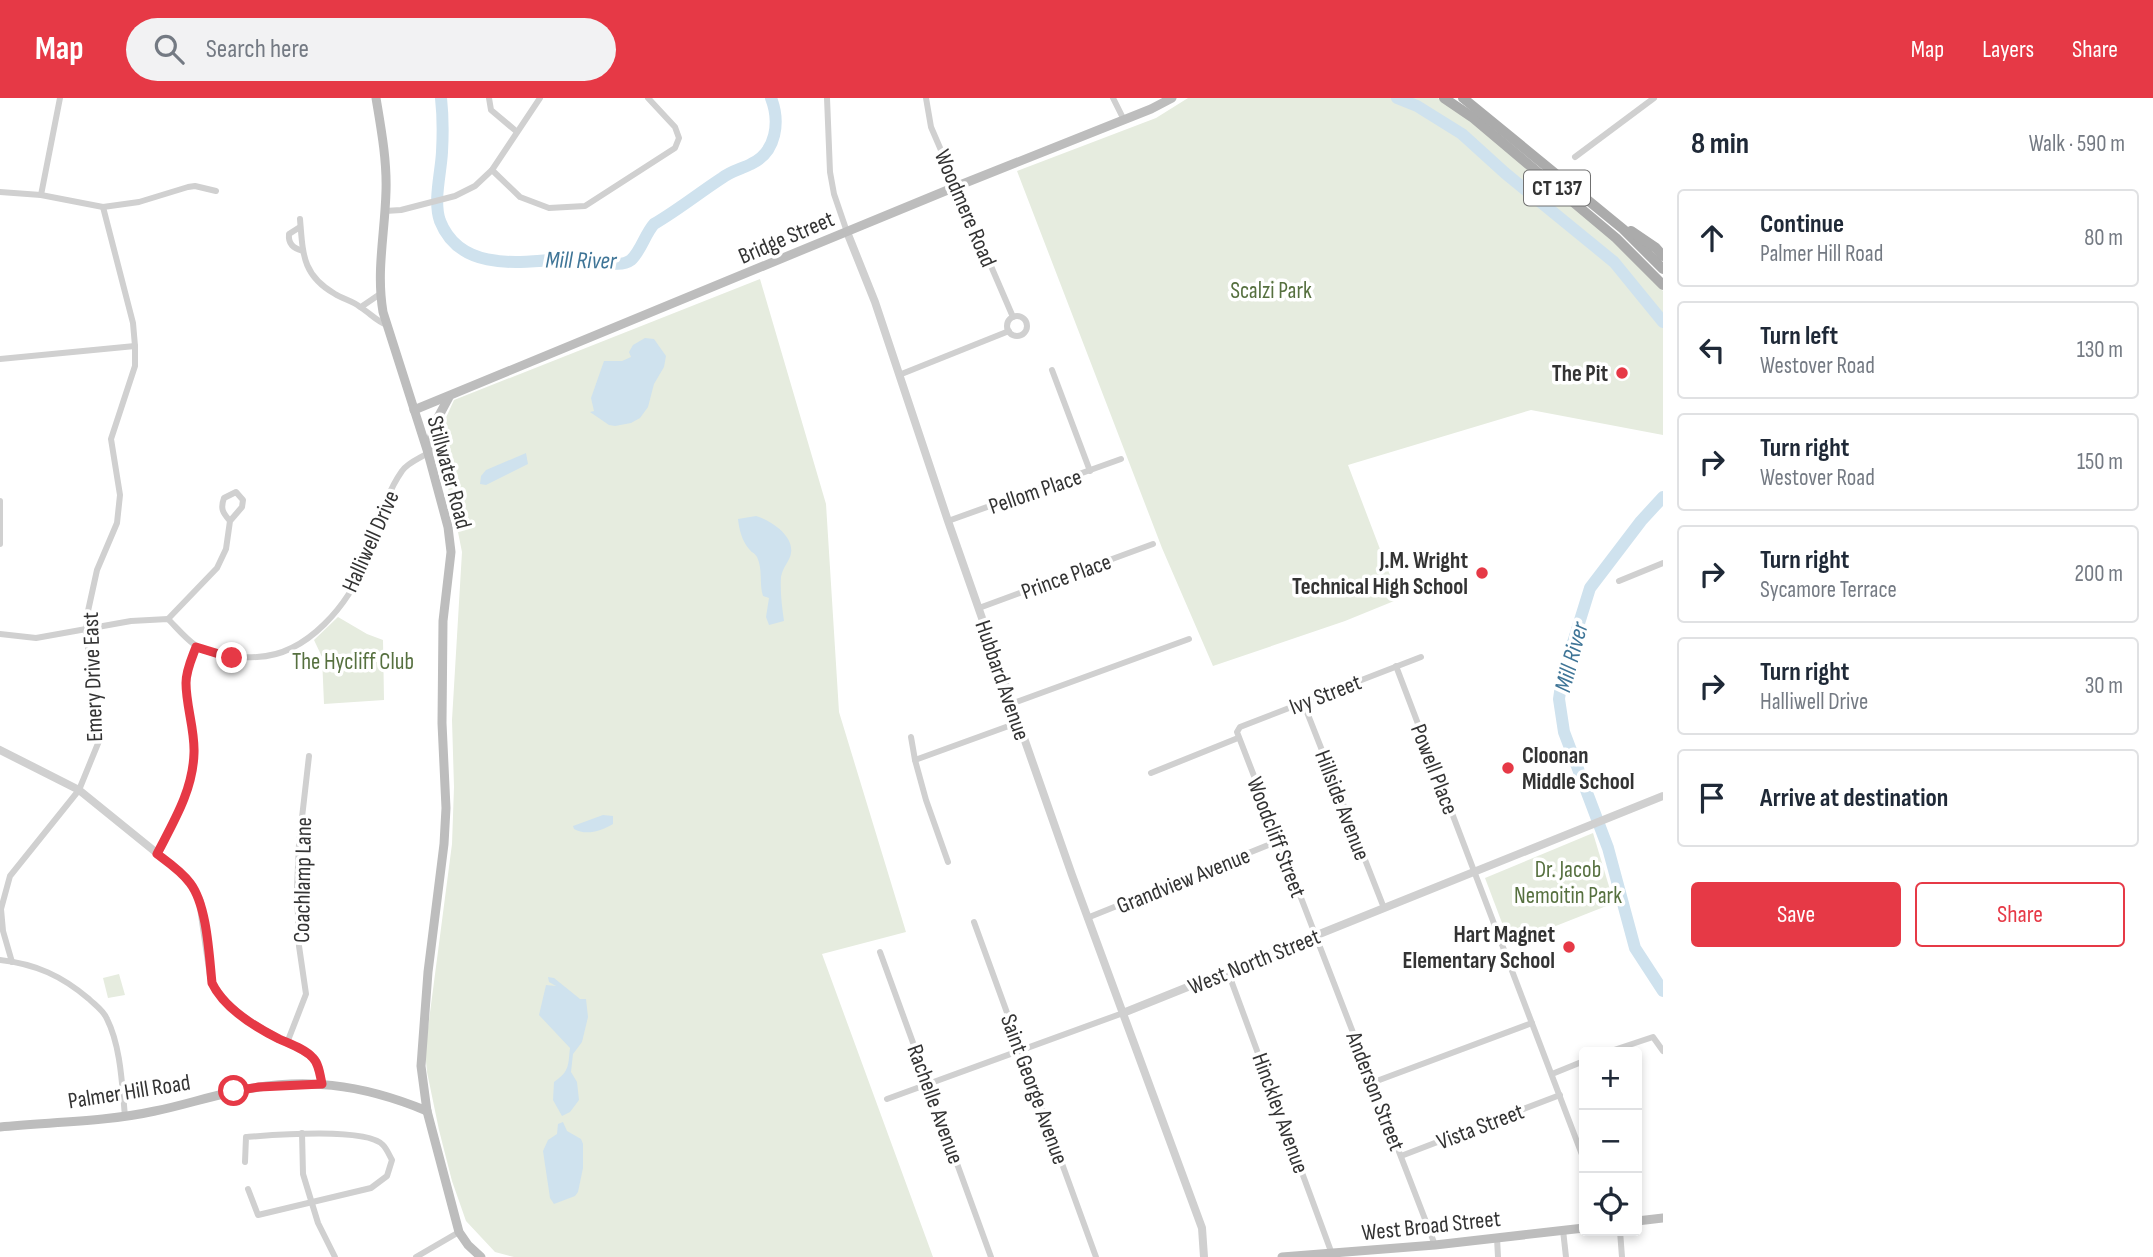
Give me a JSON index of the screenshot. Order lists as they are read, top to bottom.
{
  "streets": {
    "main road": [
      "CT 137",
      "Bridge Street",
      "Stillwater Road",
      "Palmer Hill Road",
      "West Broad Street"
    ],
    "street": [
      "Woodmere Road",
      "Pellom Place",
      "Halliwell Drive",
      "Prince Place",
      "Emery Drive East",
      "Hubbard Avenue",
      "Ivy Street",
      "Powell Place",
      "Hillside Avenue",
      "Woodcliff Street",
      "Coachlamp Lane",
      "Grandview Avenue",
      "West North Street",
      "Saint George Avenue",
      "Anderson Street",
      "Rachelle Avenue",
      "Hinckley Avenue",
      "Vista Street"
    ]
  },
  "crossings": [
    ["Woodmere Road", "Bridge Street"],
    ["Woodmere Road", "Hubbard Avenue"],
    ["Bridge Street", "Stillwater Road"],
    ["Bridge Street", "Hubbard Avenue"],
    ["Stillwater Road", "Halliwell Drive"],
    ["Stillwater Road", "Palmer Hill Road"],
    ["Pellom Place", "Hubbard Avenue"],
    ["Prince Place", "Hubbard Avenue"],
    ["Hubbard Avenue", "Grandview Avenue"],
    ["Hubbard Avenue", "West North Street"],
    ["Ivy Street", "Powell Place"],
    ["Ivy Street", "Hillside Avenue"],
    ["Ivy Street", "Woodcliff Street"],
    ["Powell Place", "West North Street"],
    ["Powell Place", "Vista Street"],
    ["Hillside Avenue", "West North Street"],
    ["Woodcliff Street", "Grandview Avenue"],
    ["Woodcliff Street", "West North Street"],
    ["Woodcliff Street", "Anderson Street"],
    ["West North Street", "Saint George Avenue"],
    ["West North Street", "Anderson Street"],
    ["West North Street", "Rachelle Avenue"],
    ["West North Street", "Hinckley Avenue"],
    ["Anderson Street", "Vista Street"],
    ["Anderson Street", "West Broad Street"],
    ["Hinckley Avenue", "West Broad Street"]
  ],
  "water": ["Mill River"],
  "parks": ["Scalzi Park", "The Hycliff Club", "Dr. Jacob Nemoitin Park"],
  "places": [
    "The Pit",
    "J.M. Wright Technical High School",
    "Cloonan Middle School",
    "Hart Magnet Elementary School"
  ],
  "page": {
    "header": "Map",
    "search": "Search here",
    "nav": ["Map", "Layers", "Share"],
    "heading": ["8 min", "Walk · 590 m"],
    "list": [
      ["Continue", "Palmer Hill Road", "80 m"],
      ["Turn left", "Westover Road", "130 m"],
      ["Turn right", "Westover Road", "150 m"],
      ["Turn right", "Sycamore Terrace", "200 m"],
      ["Turn right", "Halliwell Drive", "30 m"],
      "Arrive at destination"
    ],
    "buttons": ["Save", "Share"],
    "map_buttons": ["+", "−"]
  }
}
